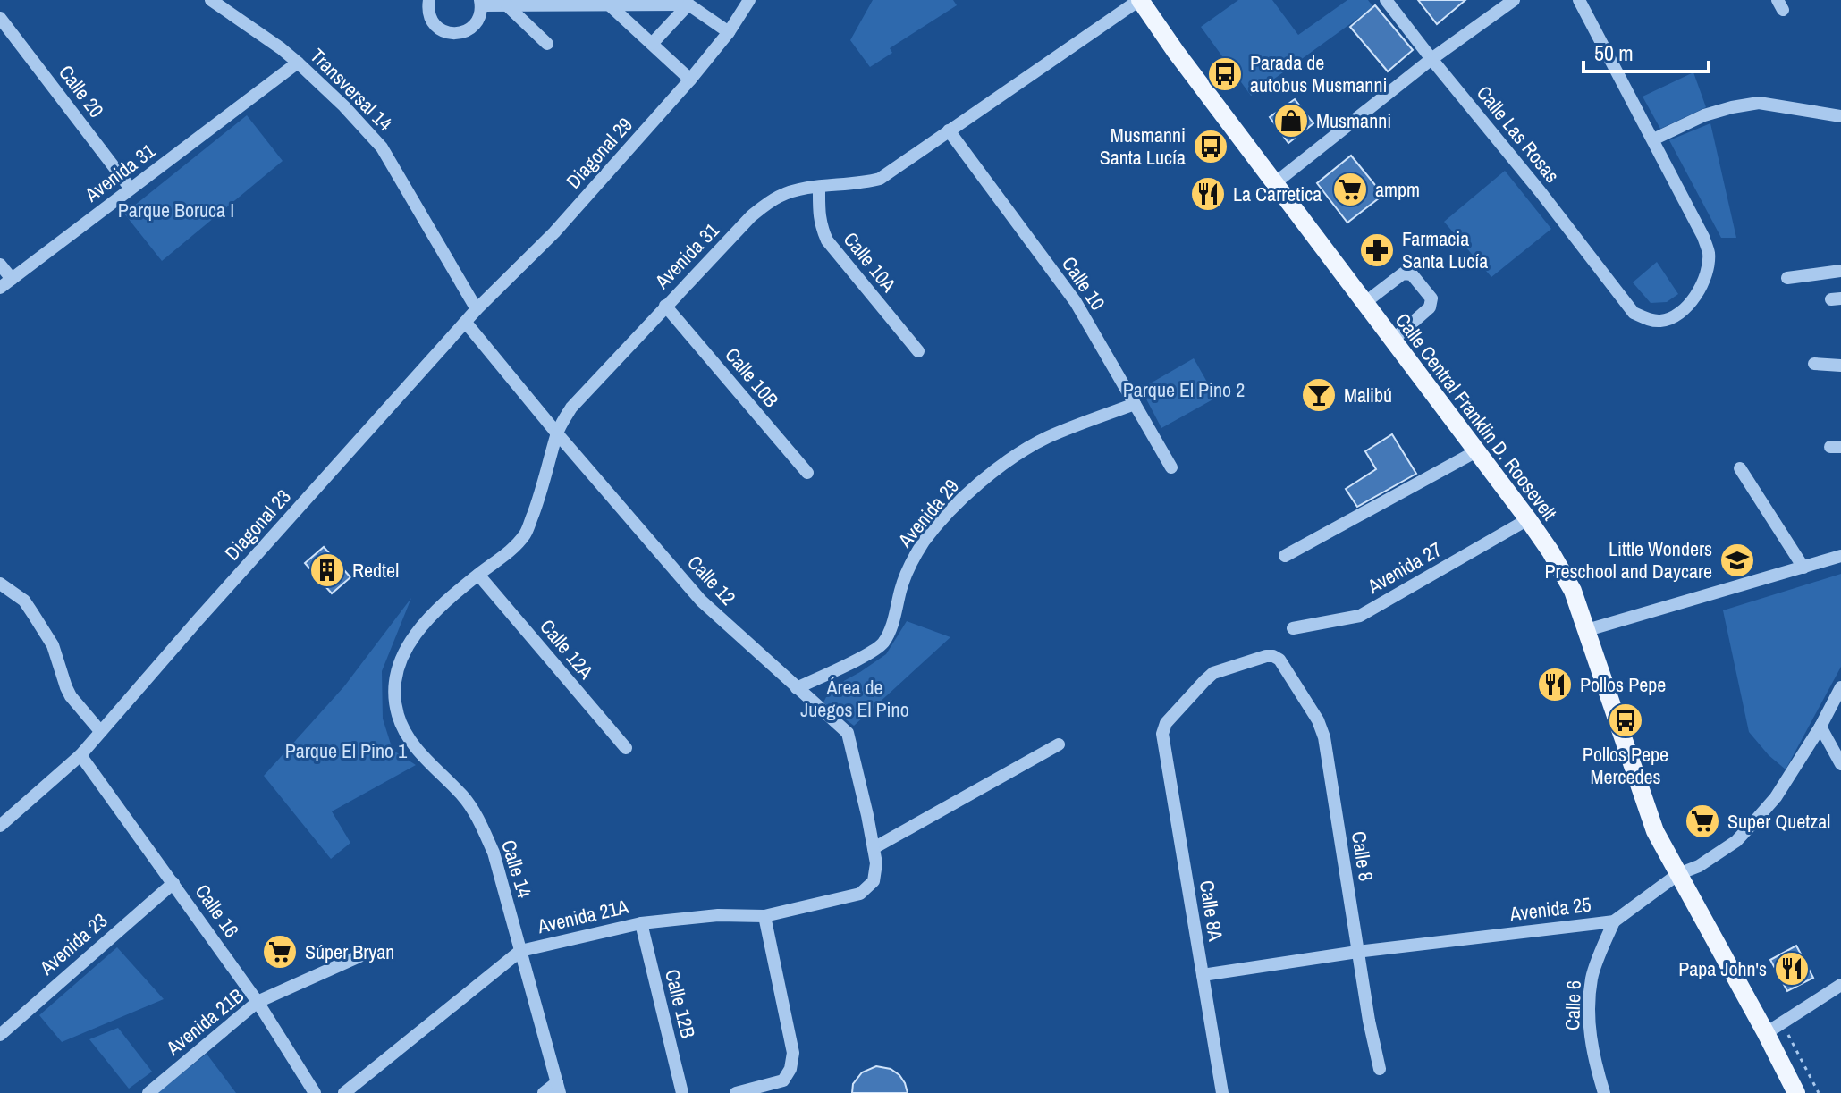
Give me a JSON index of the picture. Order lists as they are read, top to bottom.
{
  "streets": {
    "main road": ["Calle Central Franklin D. Roosevelt"],
    "street": [
      "Transversal 14",
      "Calle 20",
      "Calle Las Rosas",
      "Diagonal 29",
      "Avenida 31",
      "Calle 10A",
      "Calle 10",
      "Calle 10B",
      "Avenida 29",
      "Diagonal 23",
      "Avenida 27",
      "Calle 12",
      "Calle 12A",
      "Calle 8",
      "Calle 14",
      "Avenida 25",
      "Calle 16",
      "Calle 8A",
      "Avenida 21A",
      "Avenida 23",
      "Calle 12B",
      "Calle 6",
      "Avenida 21B"
    ]
  },
  "crossings": [
    ["Transversal 14", "Diagonal 29"],
    ["Transversal 14", "Avenida 31"],
    ["Calle 20", "Avenida 31"],
    ["Diagonal 29", "Diagonal 23"],
    ["Diagonal 29", "Calle 12"],
    ["Avenida 31", "Calle 10A"],
    ["Avenida 31", "Calle 10"],
    ["Avenida 31", "Calle 10B"],
    ["Avenida 31", "Calle Central Franklin D. Roosevelt"],
    ["Avenida 31", "Calle 12"],
    ["Avenida 31", "Calle 12A"],
    ["Avenida 31", "Calle 14"],
    ["Calle 10", "Avenida 29"],
    ["Calle Central Franklin D. Roosevelt", "Avenida 27"],
    ["Calle Central Franklin D. Roosevelt", "Avenida 25"],
    ["Avenida 29", "Calle 12"],
    ["Diagonal 23", "Calle 12"],
    ["Diagonal 23", "Calle 16"],
    ["Calle 12", "Avenida 21A"],
    ["Calle 8", "Avenida 25"],
    ["Calle 8", "Calle 8A"],
    ["Calle 14", "Avenida 21A"],
    ["Avenida 25", "Calle 8A"],
    ["Avenida 25", "Calle 6"],
    ["Calle 16", "Avenida 23"],
    ["Calle 16", "Avenida 21B"],
    ["Avenida 21A", "Calle 12B"]
  ],
  "parks": [
    "Parque Boruca I",
    "Parque El Pino 2",
    "Área de Juegos El Pino",
    "Parque El Pino 1"
  ],
  "places": {
    "bus stop": ["Parada de autobus Musmanni", "Musmanni Santa Lucía", "Pollos Pepe Mercedes"],
    "shop": ["Musmanni"],
    "supermarket": ["ampm", "Super Quetzal", "Súper Bryan"],
    "restaurant": ["La Carretica", "Pollos Pepe", "Papa John's"],
    "pharmacy": ["Farmacia Santa Lucía"],
    "bar": ["Malibú"],
    "school or university": ["Little Wonders Preschool and Daycare"],
    "building": ["Redtel"]
  },
  "scale_bar": "50 m"
}
